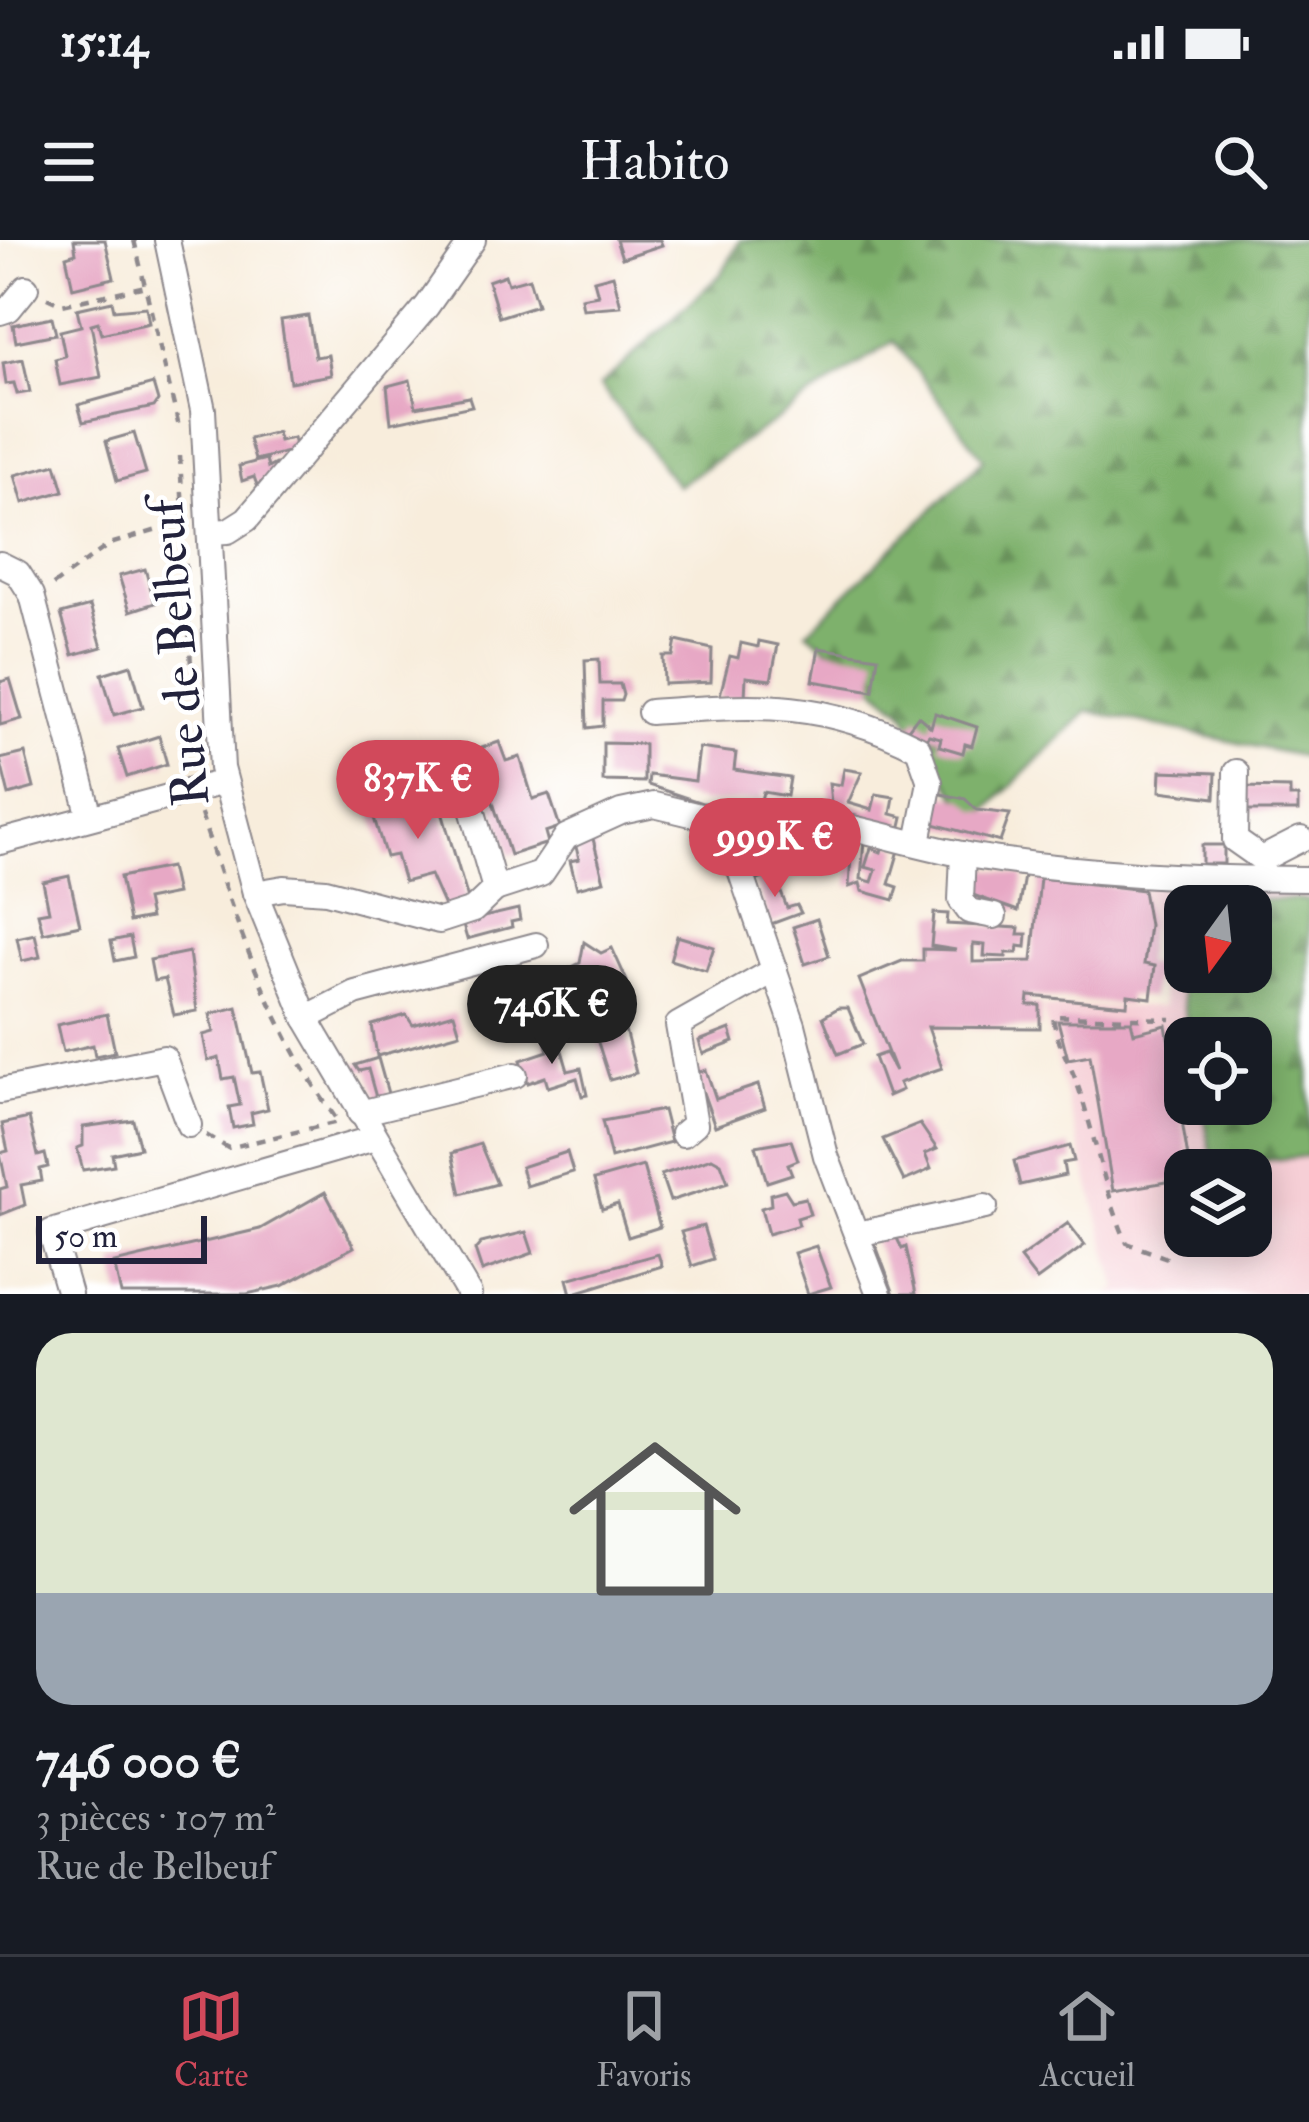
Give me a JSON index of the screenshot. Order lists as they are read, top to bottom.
{
  "streets": {
    "street": ["Rue de Belbeuf"]
  },
  "scale_bar": "50 m",
  "north": "bottom",
  "page": {
    "status": "15:14",
    "header": "Habito",
    "price": ["837K €", "999K €", "746K €"],
    "scale": "50 m",
    "list": [
      {
        "name": "746 000 €",
        "note": "3 pièces · 107 m² · Rue de Belbeuf"
      }
    ],
    "tabs": ["Carte", "Favoris", "Accueil"]
  }
}
